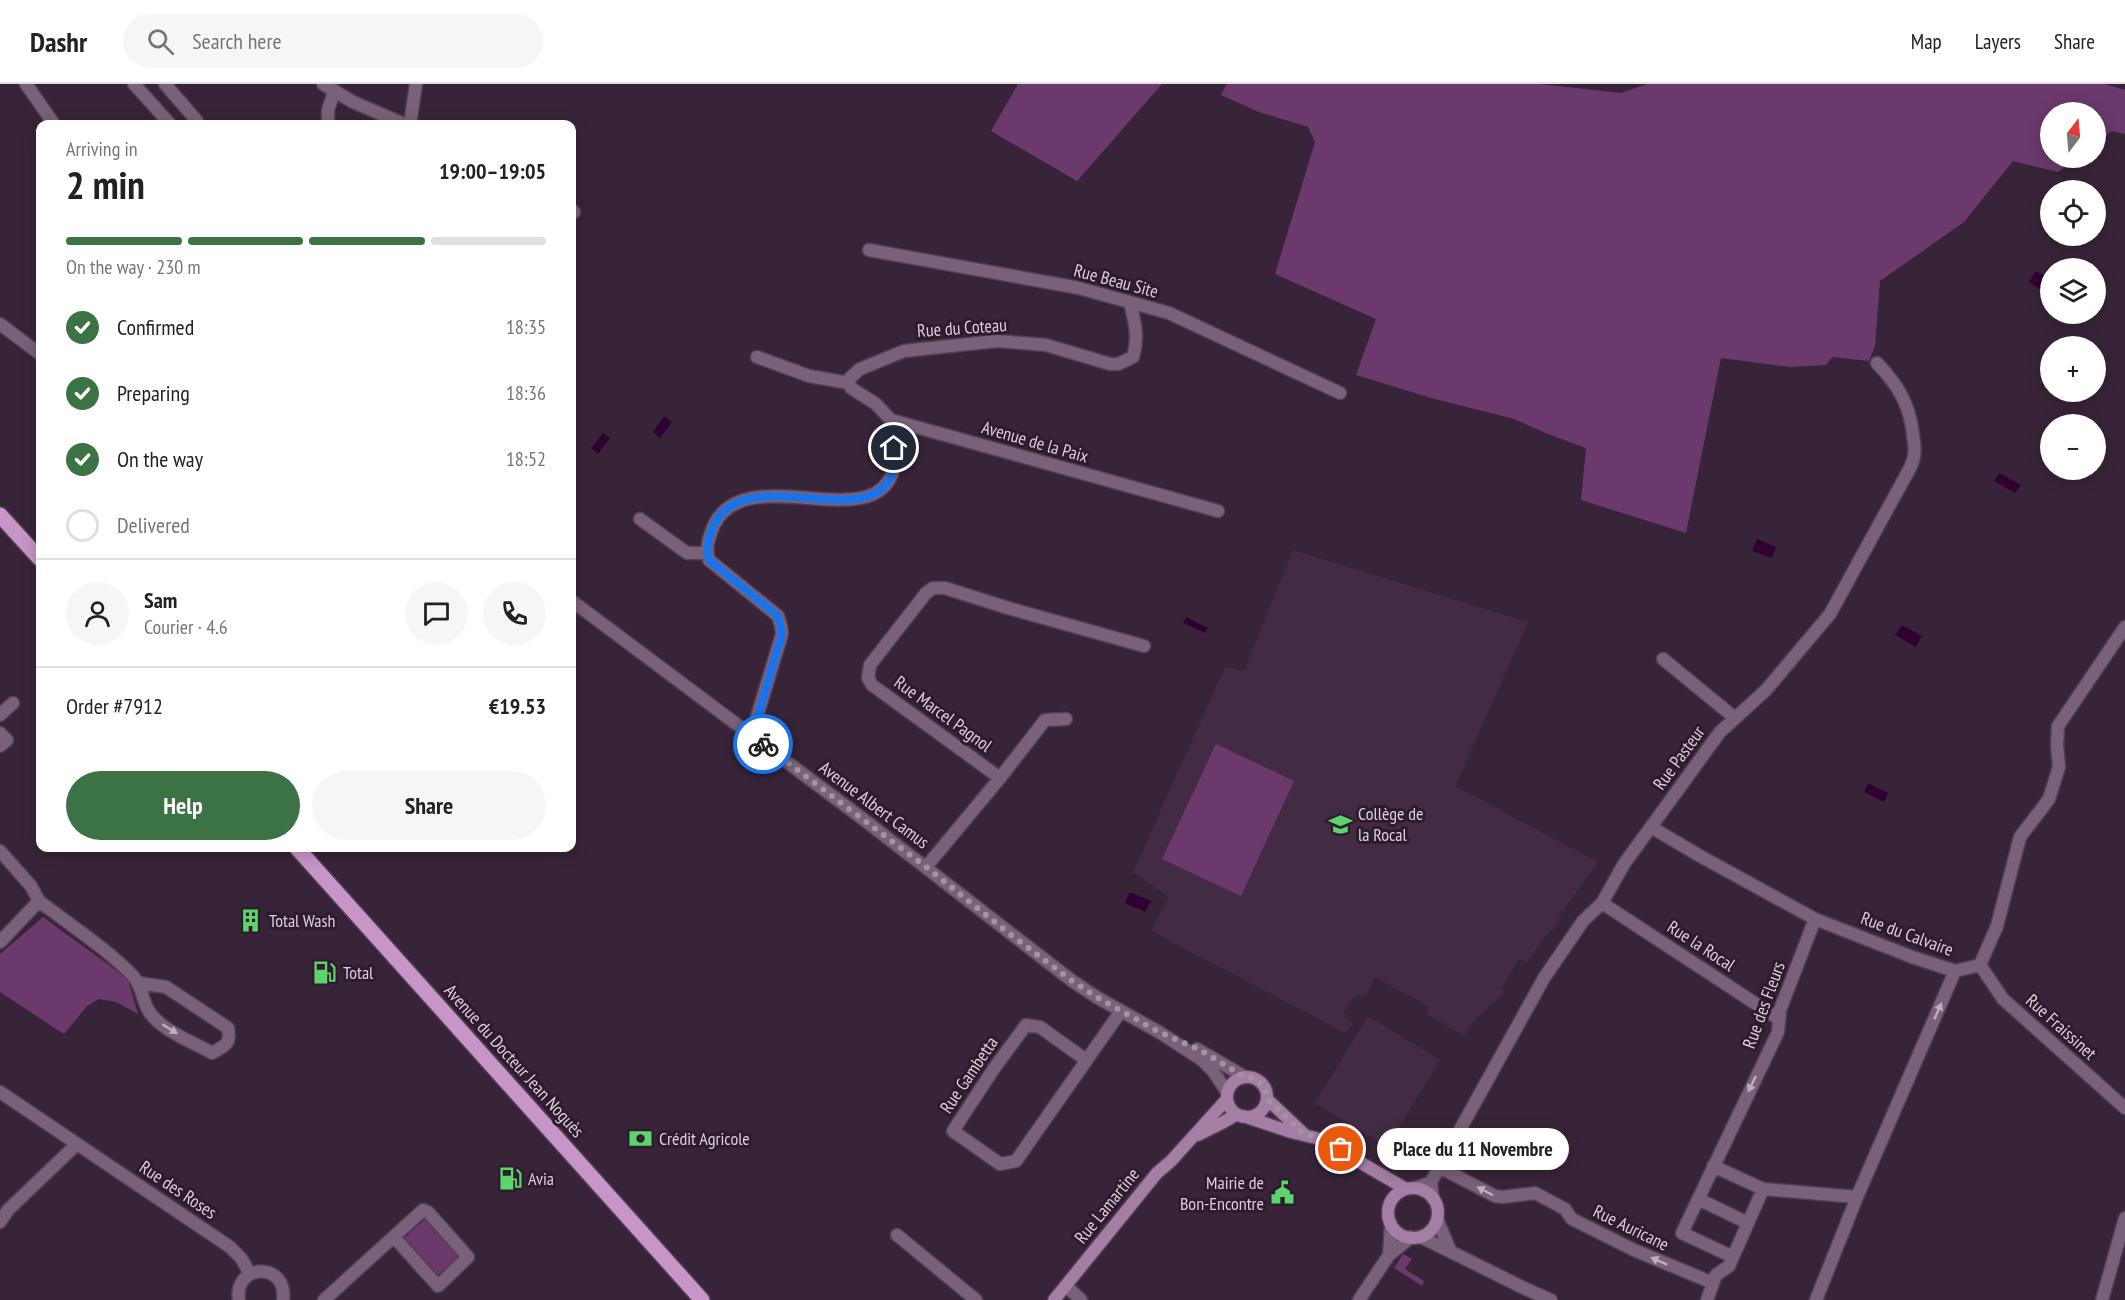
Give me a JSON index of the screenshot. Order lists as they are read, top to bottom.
{
  "streets": {
    "main road": ["Avenue du Docteur Jean Noguès"],
    "street": [
      "Rue Beau Site",
      "Rue du Coteau",
      "Avenue de la Paix",
      "Rue Marcel Pagnol",
      "Rue Pasteur",
      "Avenue Albert Camus",
      "Rue du Calvaire",
      "Rue la Rocal",
      "Rue des Fleurs",
      "Rue Fraissinet",
      "Rue Gambetta",
      "Rue des Roses",
      "Rue Lamartine",
      "Rue Auricane"
    ]
  },
  "crossings": [
    ["Rue Beau Site", "Rue du Coteau"],
    ["Rue du Coteau", "Avenue de la Paix"],
    ["Rue Marcel Pagnol", "Avenue Albert Camus"],
    ["Rue Pasteur", "Rue du Calvaire"],
    ["Rue Pasteur", "Rue la Rocal"],
    ["Rue Pasteur", "Rue Auricane"],
    ["Avenue Albert Camus", "Rue Gambetta"],
    ["Avenue Albert Camus", "Rue Lamartine"],
    ["Rue du Calvaire", "Rue des Fleurs"],
    ["Rue la Rocal", "Rue des Fleurs"]
  ],
  "one_way": ["Rue du Calvaire", "Rue des Fleurs"],
  "places": {
    "school or university": ["Collège de la Rocal"],
    "building": ["Total Wash"],
    "fuel station": ["Total", "Avia"],
    "bank": ["Crédit Agricole"],
    "other": ["Place du 11 Novembre"],
    "public building": ["Mairie de Bon-Encontre"]
  },
  "north": "top",
  "page": {
    "header": "Dashr",
    "search": "Search here",
    "nav": ["Map", "Layers", "Share"],
    "map_buttons": ["+", "−"],
    "heading": ["2 min", "Arriving in", "19:00–19:05"],
    "panel": [
      "Sam",
      "Courier · 4.6",
      "Order #7912",
      "€19.53"
    ],
    "bar": "On the way · 230 m",
    "list": [
      ["Confirmed", "18:35"],
      ["Preparing", "18:36"],
      ["On the way", "18:52"],
      "Delivered"
    ],
    "buttons": ["Help", "Share"],
    "bubble": "Place du 11 Novembre"
  }
}
